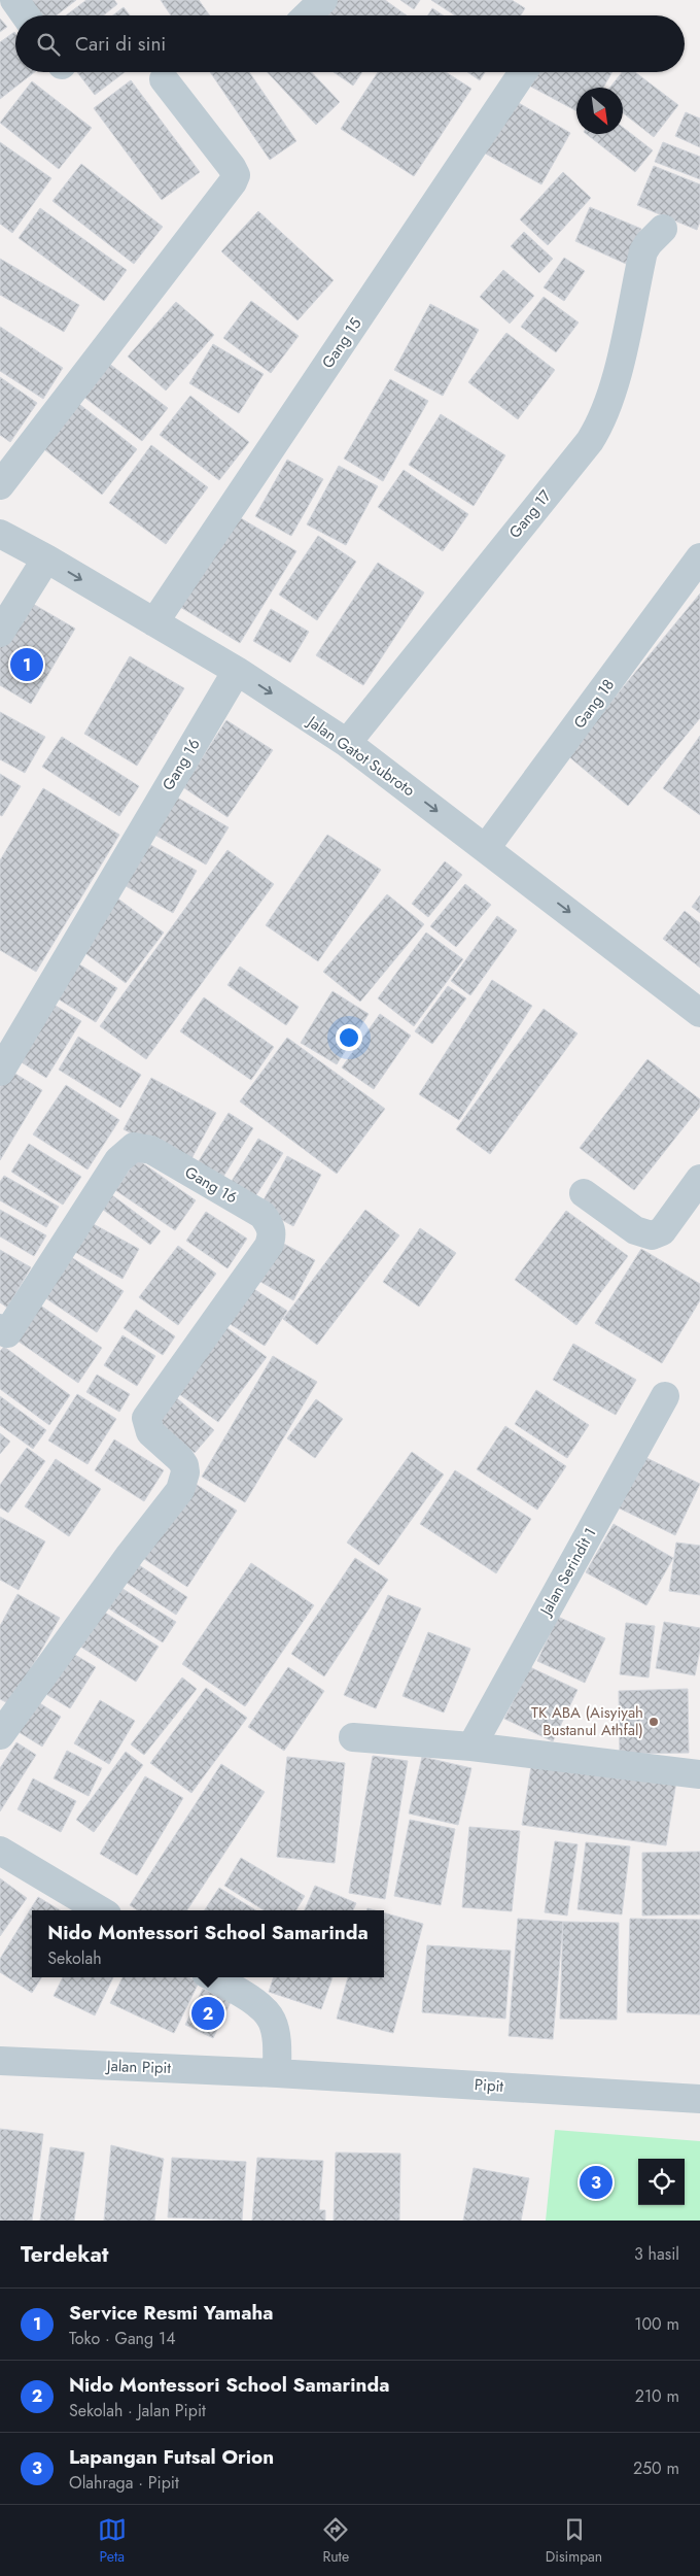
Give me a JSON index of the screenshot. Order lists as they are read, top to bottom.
{
  "streets": {
    "street": [
      "Gang 15",
      "Gang 17",
      "Gang 18",
      "Jalan Gatot Subroto",
      "Gang 16",
      "Jalan Serindit 1",
      "Jalan Pipit",
      "Pipit"
    ]
  },
  "crossings": [
    ["Gang 15", "Jalan Gatot Subroto"],
    ["Gang 17", "Jalan Gatot Subroto"],
    ["Gang 18", "Jalan Gatot Subroto"],
    ["Jalan Gatot Subroto", "Gang 16"],
    ["Jalan Pipit", "Pipit"]
  ],
  "one_way": ["Jalan Gatot Subroto"],
  "places": ["TK ABA (Aisyiyah Bustanul Athfal)"],
  "north": "bottom right",
  "page": {
    "search": "Cari di sini",
    "pins": ["1", "2", "3"],
    "popup": ["Nido Montessori School Samarinda", "Sekolah"],
    "heading": ["Terdekat", "3 hasil"],
    "list": [
      {
        "mark": "1",
        "name": "Service Resmi Yamaha",
        "note": "Toko · Gang 14",
        "value": "100 m"
      },
      {
        "mark": "2",
        "name": "Nido Montessori School Samarinda",
        "note": "Sekolah · Jalan Pipit",
        "value": "210 m"
      },
      {
        "mark": "3",
        "name": "Lapangan Futsal Orion",
        "note": "Olahraga · Pipit",
        "value": "250 m"
      }
    ],
    "nav": ["Peta", "Rute", "Disimpan"]
  }
}
